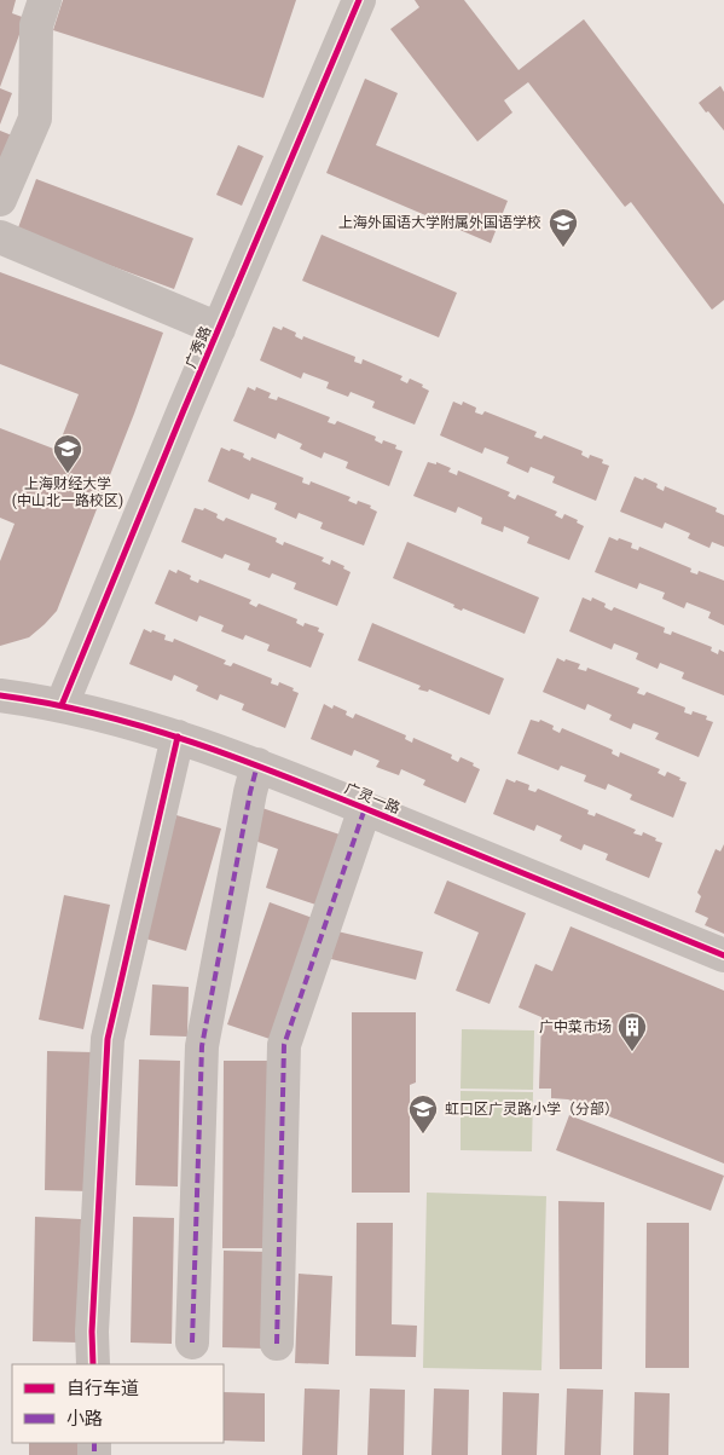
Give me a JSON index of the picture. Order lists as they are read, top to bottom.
{
  "streets": {
    "street": ["广秀路", "广灵一路"]
  },
  "crossings": [
    ["广秀路", "广灵一路"]
  ],
  "places": {
    "school or university": ["上海外国语大学附属外国语学校", "上海财经大学 (中山北一路校区)", "虹口区广灵路小学（分部）"],
    "building": ["广中菜市场"]
  },
  "legend": ["自行车道", "小路"]
}
